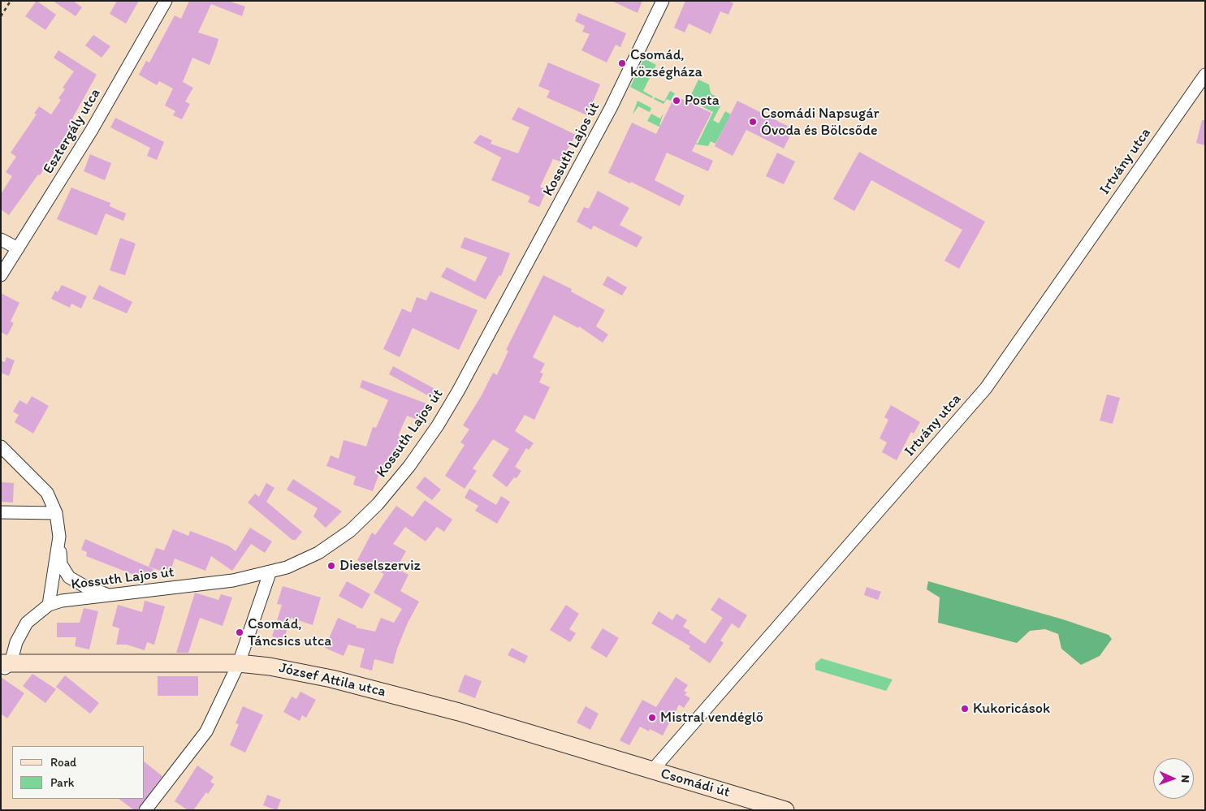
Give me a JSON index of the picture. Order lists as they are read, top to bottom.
{
  "streets": {
    "main road": ["József Attila utca", "Csomádi út"],
    "street": ["Esztergály utca", "Kossuth Lajos út", "Irtvány utca"]
  },
  "crossings": [
    ["Irtvány utca", "József Attila utca"],
    ["Irtvány utca", "Csomádi út"],
    ["József Attila utca", "Csomádi út"]
  ],
  "places": [
    "Csomád, községháza",
    "Posta",
    "Csomádi Napsugár Óvoda és Bölcsőde",
    "Dieselszerviz",
    "Csomád, Táncsics utca",
    "Kukoricások",
    "Mistral vendéglő"
  ],
  "legend": ["Road", "Park"],
  "north": "right"
}
